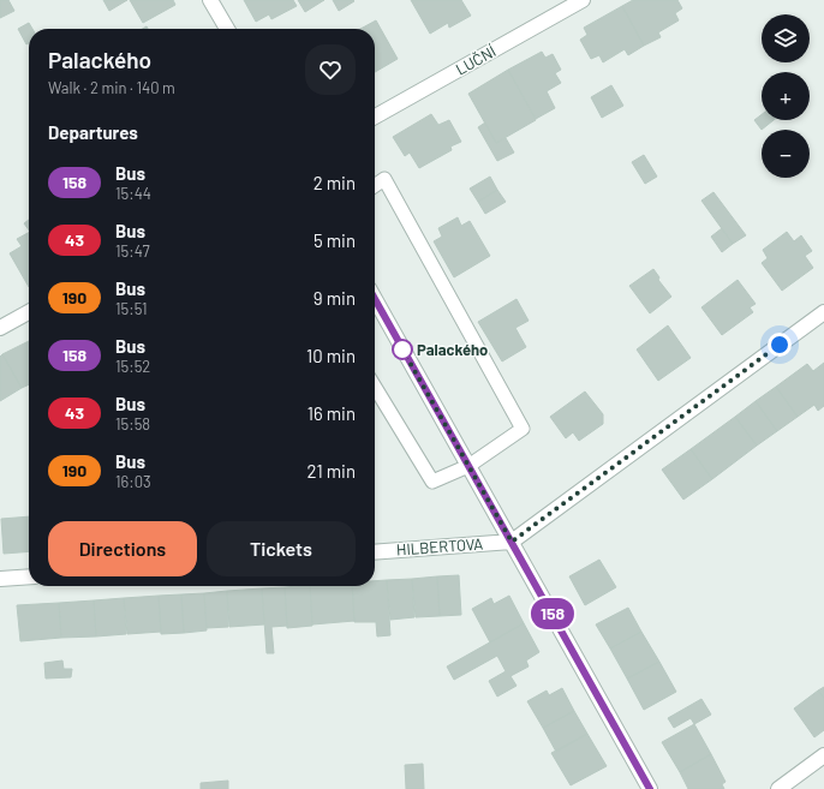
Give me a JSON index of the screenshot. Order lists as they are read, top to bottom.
{
  "streets": {
    "street": ["LUČNÍ", "HILBERTOVA"]
  },
  "places": ["Palackého"],
  "lines": ["bus line 158"],
  "page": {
    "on_map": "158",
    "map_buttons": ["+", "−"],
    "heading": [
      ["Palackého", "Walk · 2 min · 140 m"],
      "Departures"
    ],
    "list": [
      {
        "mark": "158",
        "name": "Bus",
        "note": "15:44",
        "value": "2 min"
      },
      {
        "mark": "43",
        "name": "Bus",
        "note": "15:47",
        "value": "5 min"
      },
      {
        "mark": "190",
        "name": "Bus",
        "note": "15:51",
        "value": "9 min"
      },
      {
        "mark": "158",
        "name": "Bus",
        "note": "15:52",
        "value": "10 min"
      },
      {
        "mark": "43",
        "name": "Bus",
        "note": "15:58",
        "value": "16 min"
      },
      {
        "mark": "190",
        "name": "Bus",
        "note": "16:03",
        "value": "21 min"
      }
    ],
    "buttons": ["Directions", "Tickets"]
  }
}
